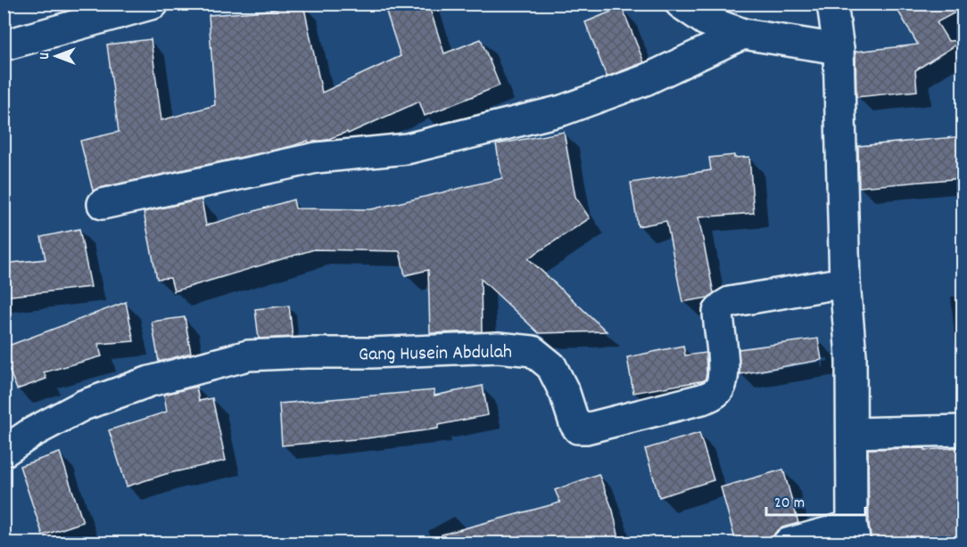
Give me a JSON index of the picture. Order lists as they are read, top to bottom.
{
  "streets": {
    "street": ["Gang Husein Abdulah"]
  },
  "scale_bar": "20 m",
  "north": "left"
}
